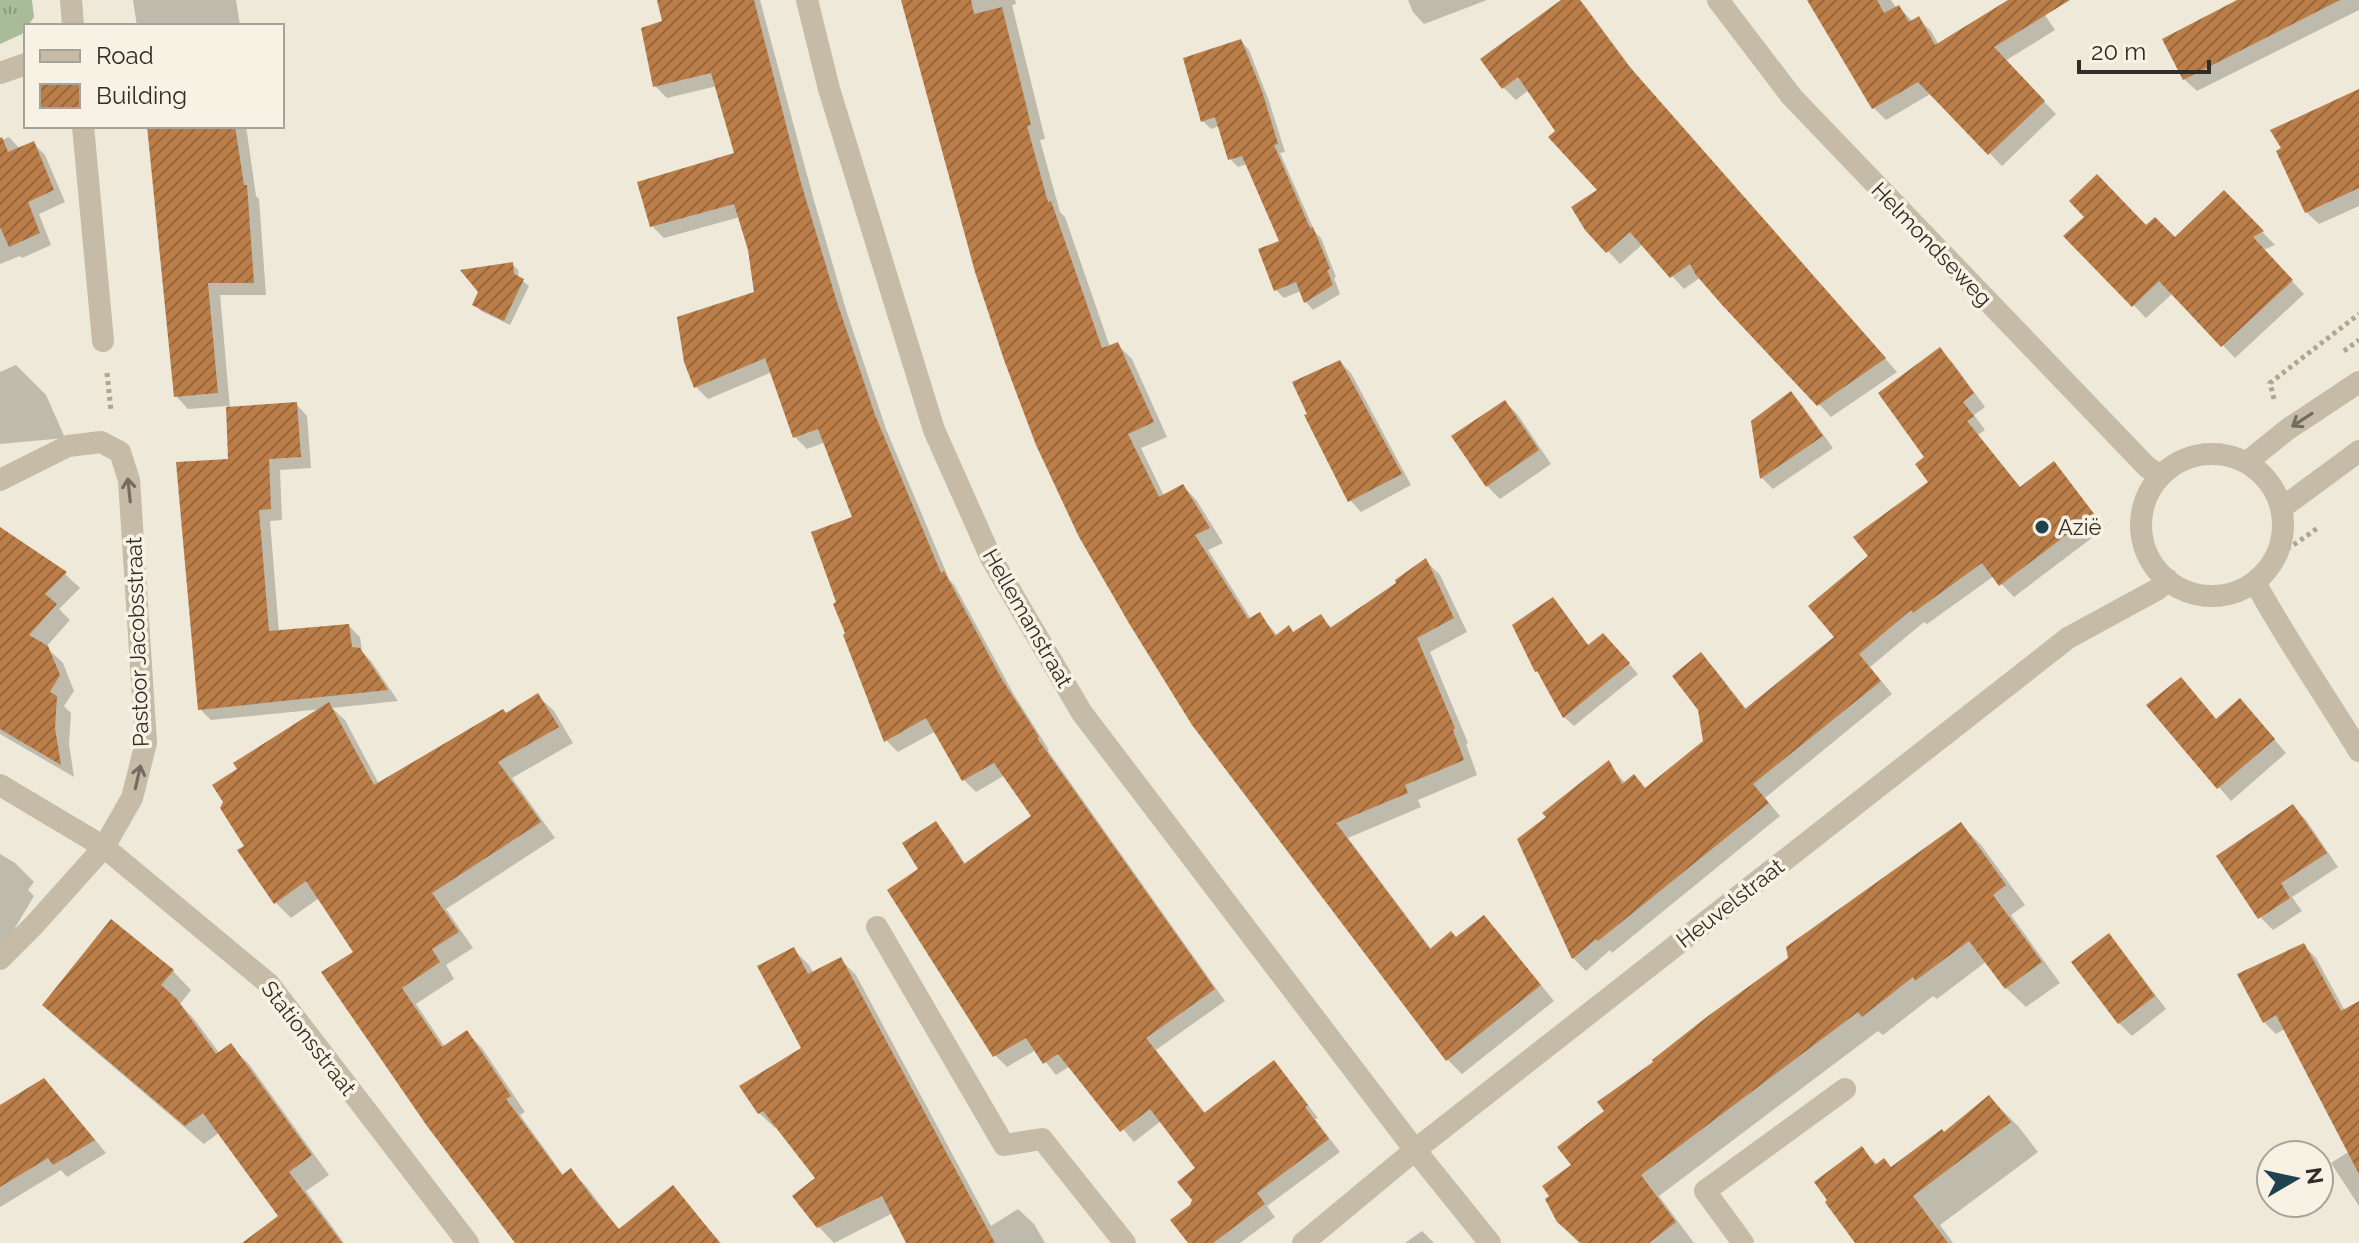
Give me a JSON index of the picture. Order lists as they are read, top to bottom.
{
  "streets": {
    "street": [
      "Helmondseweg",
      "Hellemanstraat",
      "Pastoor Jacobsstraat",
      "Heuvelstraat",
      "Stationsstraat"
    ]
  },
  "crossings": [
    ["Helmondseweg", "Heuvelstraat"],
    ["Hellemanstraat", "Heuvelstraat"],
    ["Pastoor Jacobsstraat", "Stationsstraat"]
  ],
  "one_way": ["Pastoor Jacobsstraat"],
  "places": ["Azië"],
  "legend": ["Road", "Building"],
  "scale_bar": "20 m",
  "north": "right"
}
